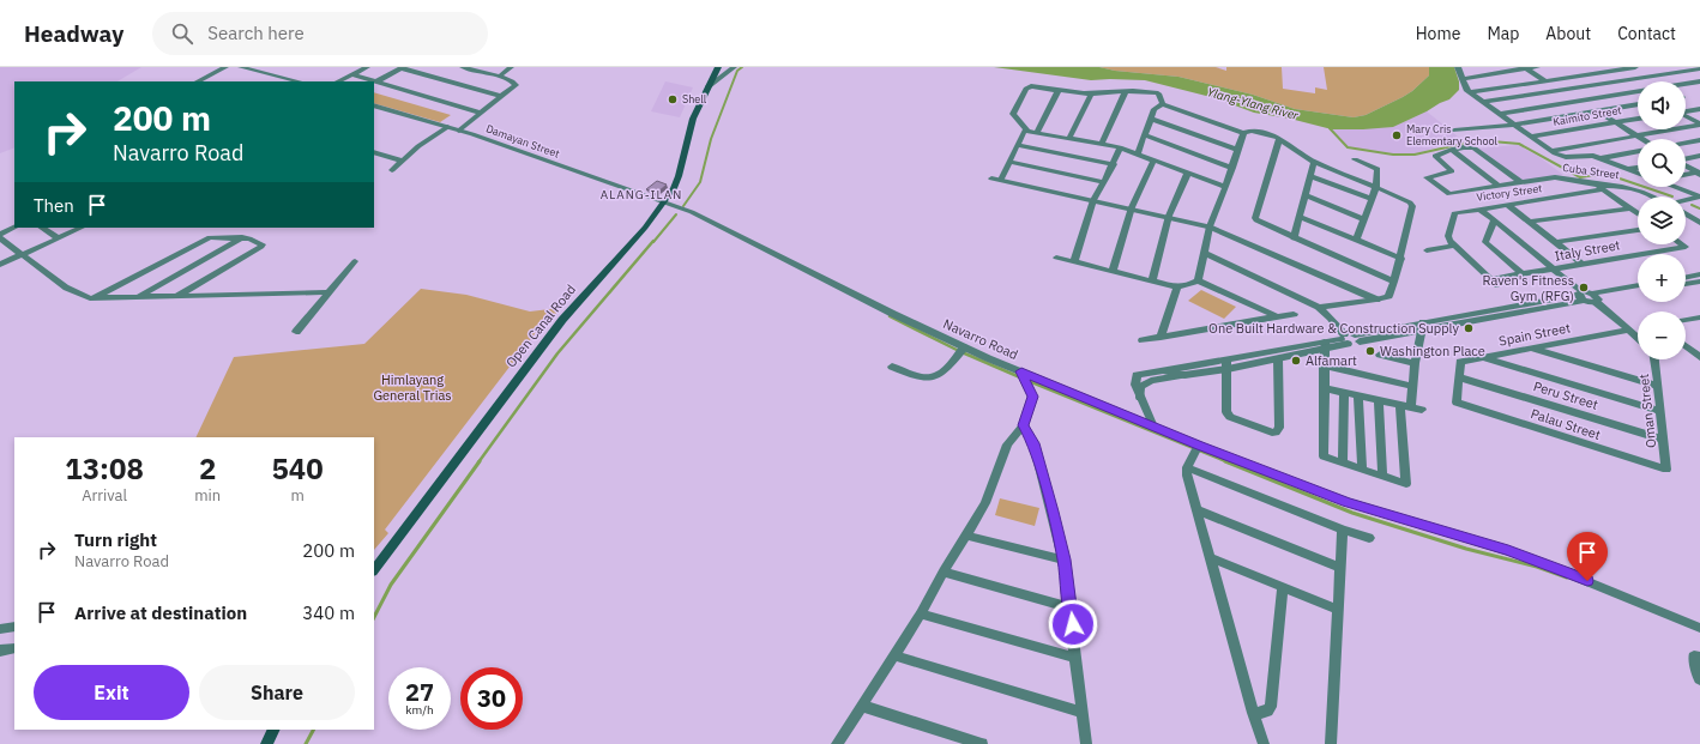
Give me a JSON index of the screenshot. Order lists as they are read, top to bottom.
{
  "streets": {
    "main road": ["Open Canal Road"],
    "street": [
      "Kaimito Street",
      "Damayan Street",
      "Cuba Street",
      "Victory Street",
      "Italy Street",
      "Spain Street",
      "Navarro Road",
      "Peru Street",
      "Oman Street",
      "Palau Street"
    ]
  },
  "crossings": [
    ["Damayan Street", "Open Canal Road"],
    ["Damayan Street", "Navarro Road"],
    ["Cuba Street", "Victory Street"],
    ["Victory Street", "Italy Street"],
    ["Open Canal Road", "Navarro Road"],
    ["Spain Street", "Peru Street"],
    ["Spain Street", "Palau Street"],
    ["Peru Street", "Oman Street"],
    ["Oman Street", "Palau Street"]
  ],
  "districts": ["ALANG-ILAN"],
  "water": ["Ylang-Ylang River"],
  "parks": ["Himlayang General Trias"],
  "places": [
    "Shell",
    "Mary Cris Elementary School",
    "Raven's Fitness Gym (RFG)",
    "One Built Hardware & Construction Supply",
    "Washington Place",
    "Alfamart"
  ],
  "page": {
    "header": "Headway",
    "search": "Search here",
    "nav": [
      "Home",
      "Map",
      "About",
      "Contact"
    ],
    "map_buttons": ["+", "−"],
    "turn": ["200 m", "Navarro Road"],
    "then": "Then",
    "eta": [
      "13:08",
      "Arrival",
      "2",
      "min",
      "540",
      "m"
    ],
    "list": [
      {
        "name": "Turn right",
        "note": "Navarro Road",
        "value": "200 m"
      },
      {
        "name": "Arrive at destination",
        "value": "340 m"
      }
    ],
    "buttons": ["Exit", "Share"],
    "speed": "27 km/h",
    "limit": "30"
  }
}
